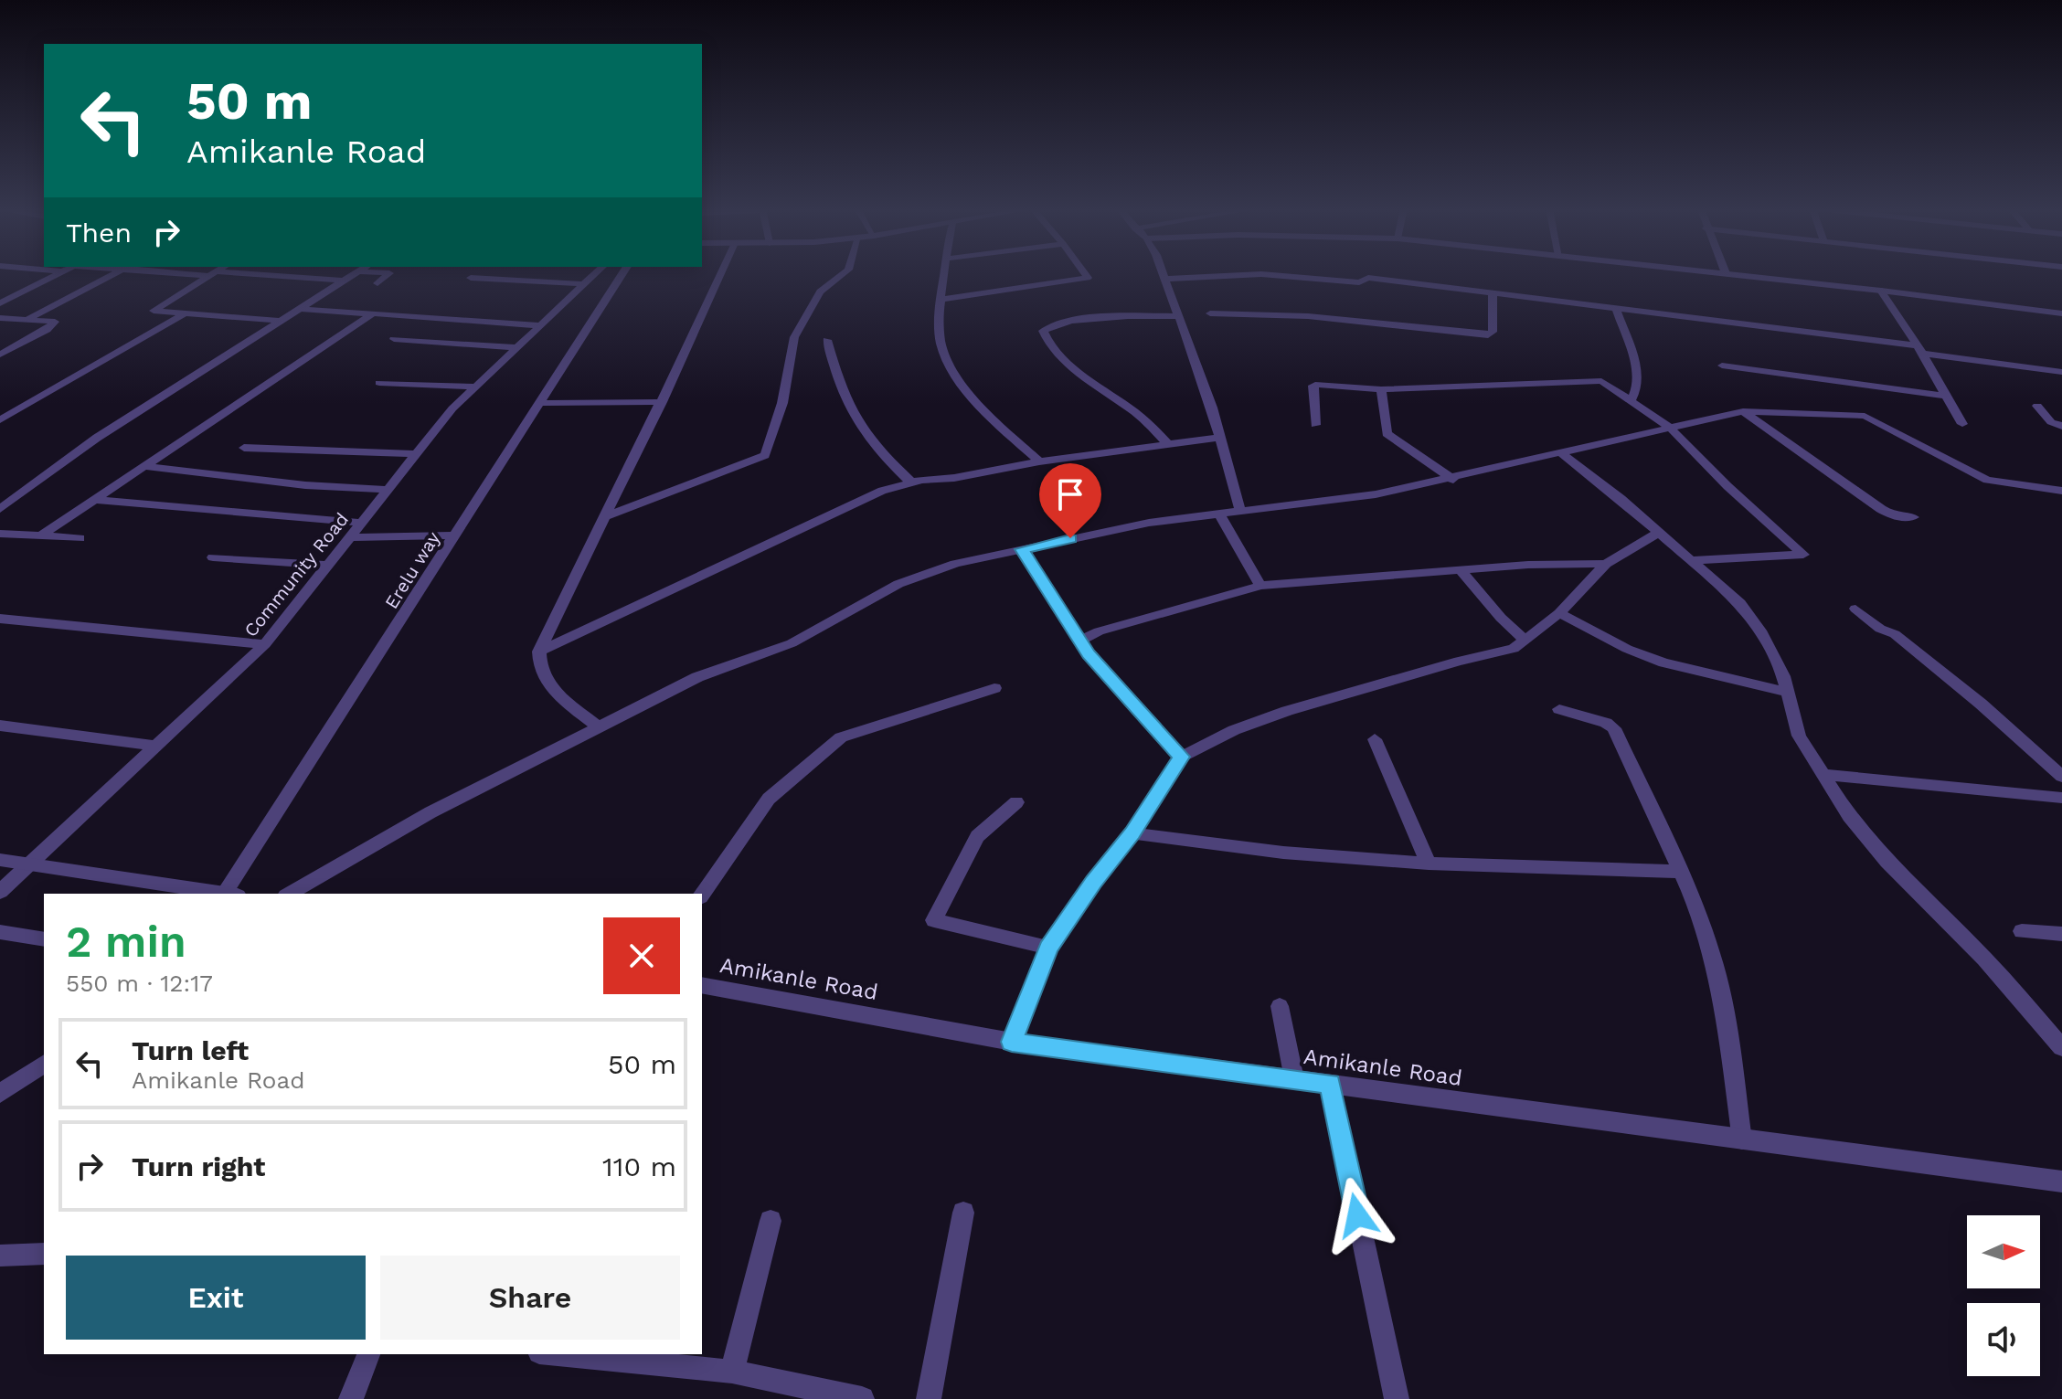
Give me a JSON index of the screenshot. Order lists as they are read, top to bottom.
{
  "streets": {
    "street": ["Erelu way", "Community Road", "Amikanle Road"]
  },
  "north": "right",
  "page": {
    "turn": ["50 m", "Amikanle Road"],
    "then": "Then",
    "heading": ["2 min", "550 m · 12:17"],
    "list": [
      {
        "name": "Turn left",
        "note": "Amikanle Road",
        "value": "50 m"
      },
      {
        "name": "Turn right",
        "value": "110 m"
      }
    ],
    "buttons": ["Exit", "Share"]
  }
}
